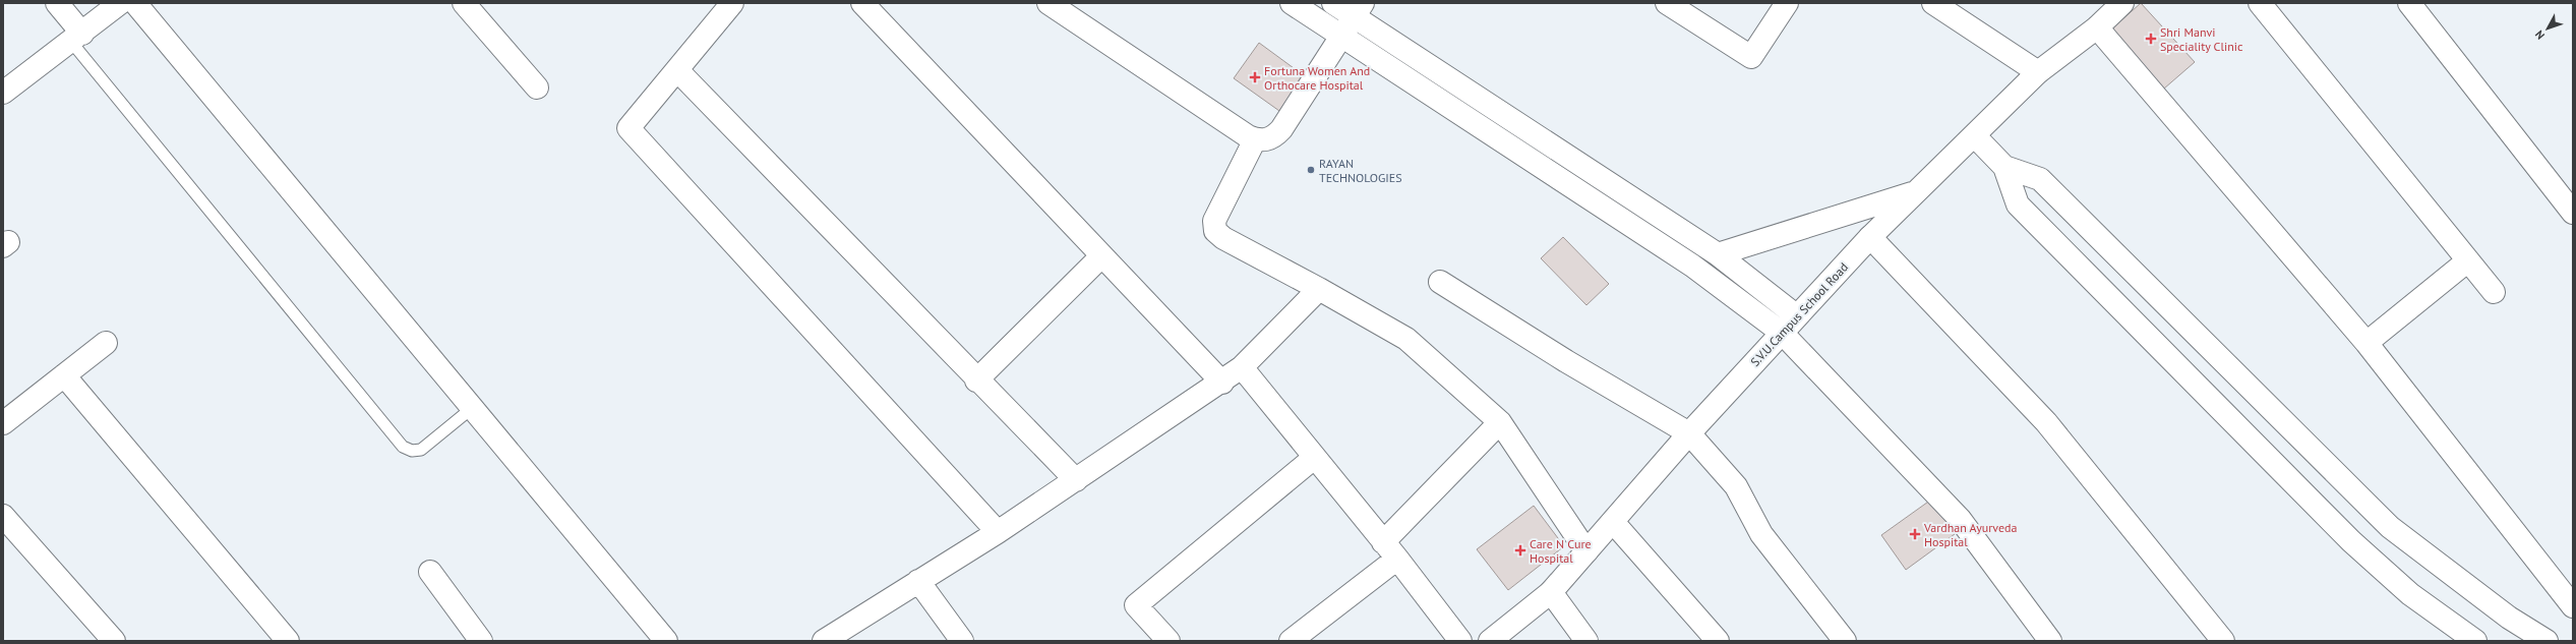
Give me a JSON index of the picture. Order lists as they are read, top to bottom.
{
  "streets": {
    "street": ["S.V.U.Campus School Road"]
  },
  "places": {
    "health": [
      "Shri Manvi Speciality Clinic",
      "Fortuna Women And Orthocare Hospital",
      "Vardhan Ayurveda Hospital",
      "Care N Cure Hospital"
    ],
    "other": ["RAYAN TECHNOLOGIES"]
  },
  "north": "bottom left"
}
